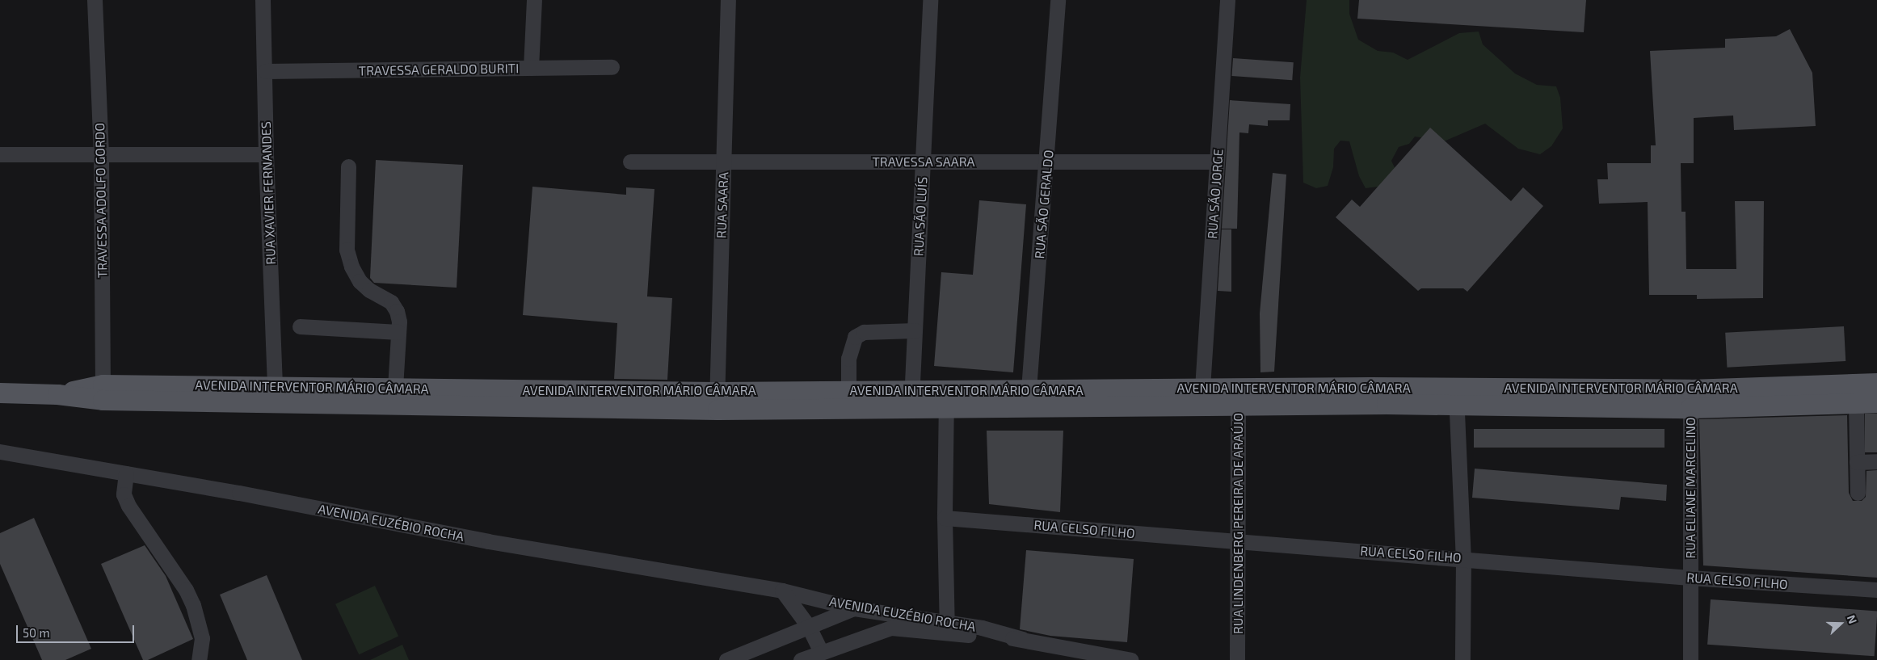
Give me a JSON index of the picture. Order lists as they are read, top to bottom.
{
  "streets": {
    "main road": ["AVENIDA INTERVENTOR MÁRIO CÂMARA"],
    "street": [
      "TRAVESSA GERALDO BURITI",
      "TRAVESSA SAARA",
      "RUA XAVIER FERNANDES",
      "RUA SÃO JORGE",
      "TRAVESSA ADOLFO GORDO",
      "RUA SÃO GERALDO",
      "RUA SAARA",
      "RUA SÃO LUÍS",
      "RUA ELIANE MARCELINO",
      "AVENIDA EUZÉBIO ROCHA",
      "RUA LINDENBERG PEREIRA DE ARAÚJO",
      "RUA CELSO FILHO"
    ]
  },
  "crossings": [
    ["TRAVESSA GERALDO BURITI", "RUA XAVIER FERNANDES"],
    ["TRAVESSA SAARA", "RUA SÃO JORGE"],
    ["TRAVESSA SAARA", "RUA SÃO GERALDO"],
    ["TRAVESSA SAARA", "RUA SAARA"],
    ["TRAVESSA SAARA", "RUA SÃO LUÍS"],
    ["RUA XAVIER FERNANDES", "AVENIDA INTERVENTOR MÁRIO CÂMARA"],
    ["RUA SÃO JORGE", "AVENIDA INTERVENTOR MÁRIO CÂMARA"],
    ["TRAVESSA ADOLFO GORDO", "AVENIDA INTERVENTOR MÁRIO CÂMARA"],
    ["RUA SÃO GERALDO", "AVENIDA INTERVENTOR MÁRIO CÂMARA"],
    ["RUA SAARA", "AVENIDA INTERVENTOR MÁRIO CÂMARA"],
    ["RUA SÃO LUÍS", "AVENIDA INTERVENTOR MÁRIO CÂMARA"],
    ["AVENIDA INTERVENTOR MÁRIO CÂMARA", "RUA ELIANE MARCELINO"],
    ["AVENIDA INTERVENTOR MÁRIO CÂMARA", "RUA LINDENBERG PEREIRA DE ARAÚJO"],
    ["RUA ELIANE MARCELINO", "RUA CELSO FILHO"],
    ["RUA LINDENBERG PEREIRA DE ARAÚJO", "RUA CELSO FILHO"]
  ],
  "scale_bar": "50 m",
  "north": "right"
}
